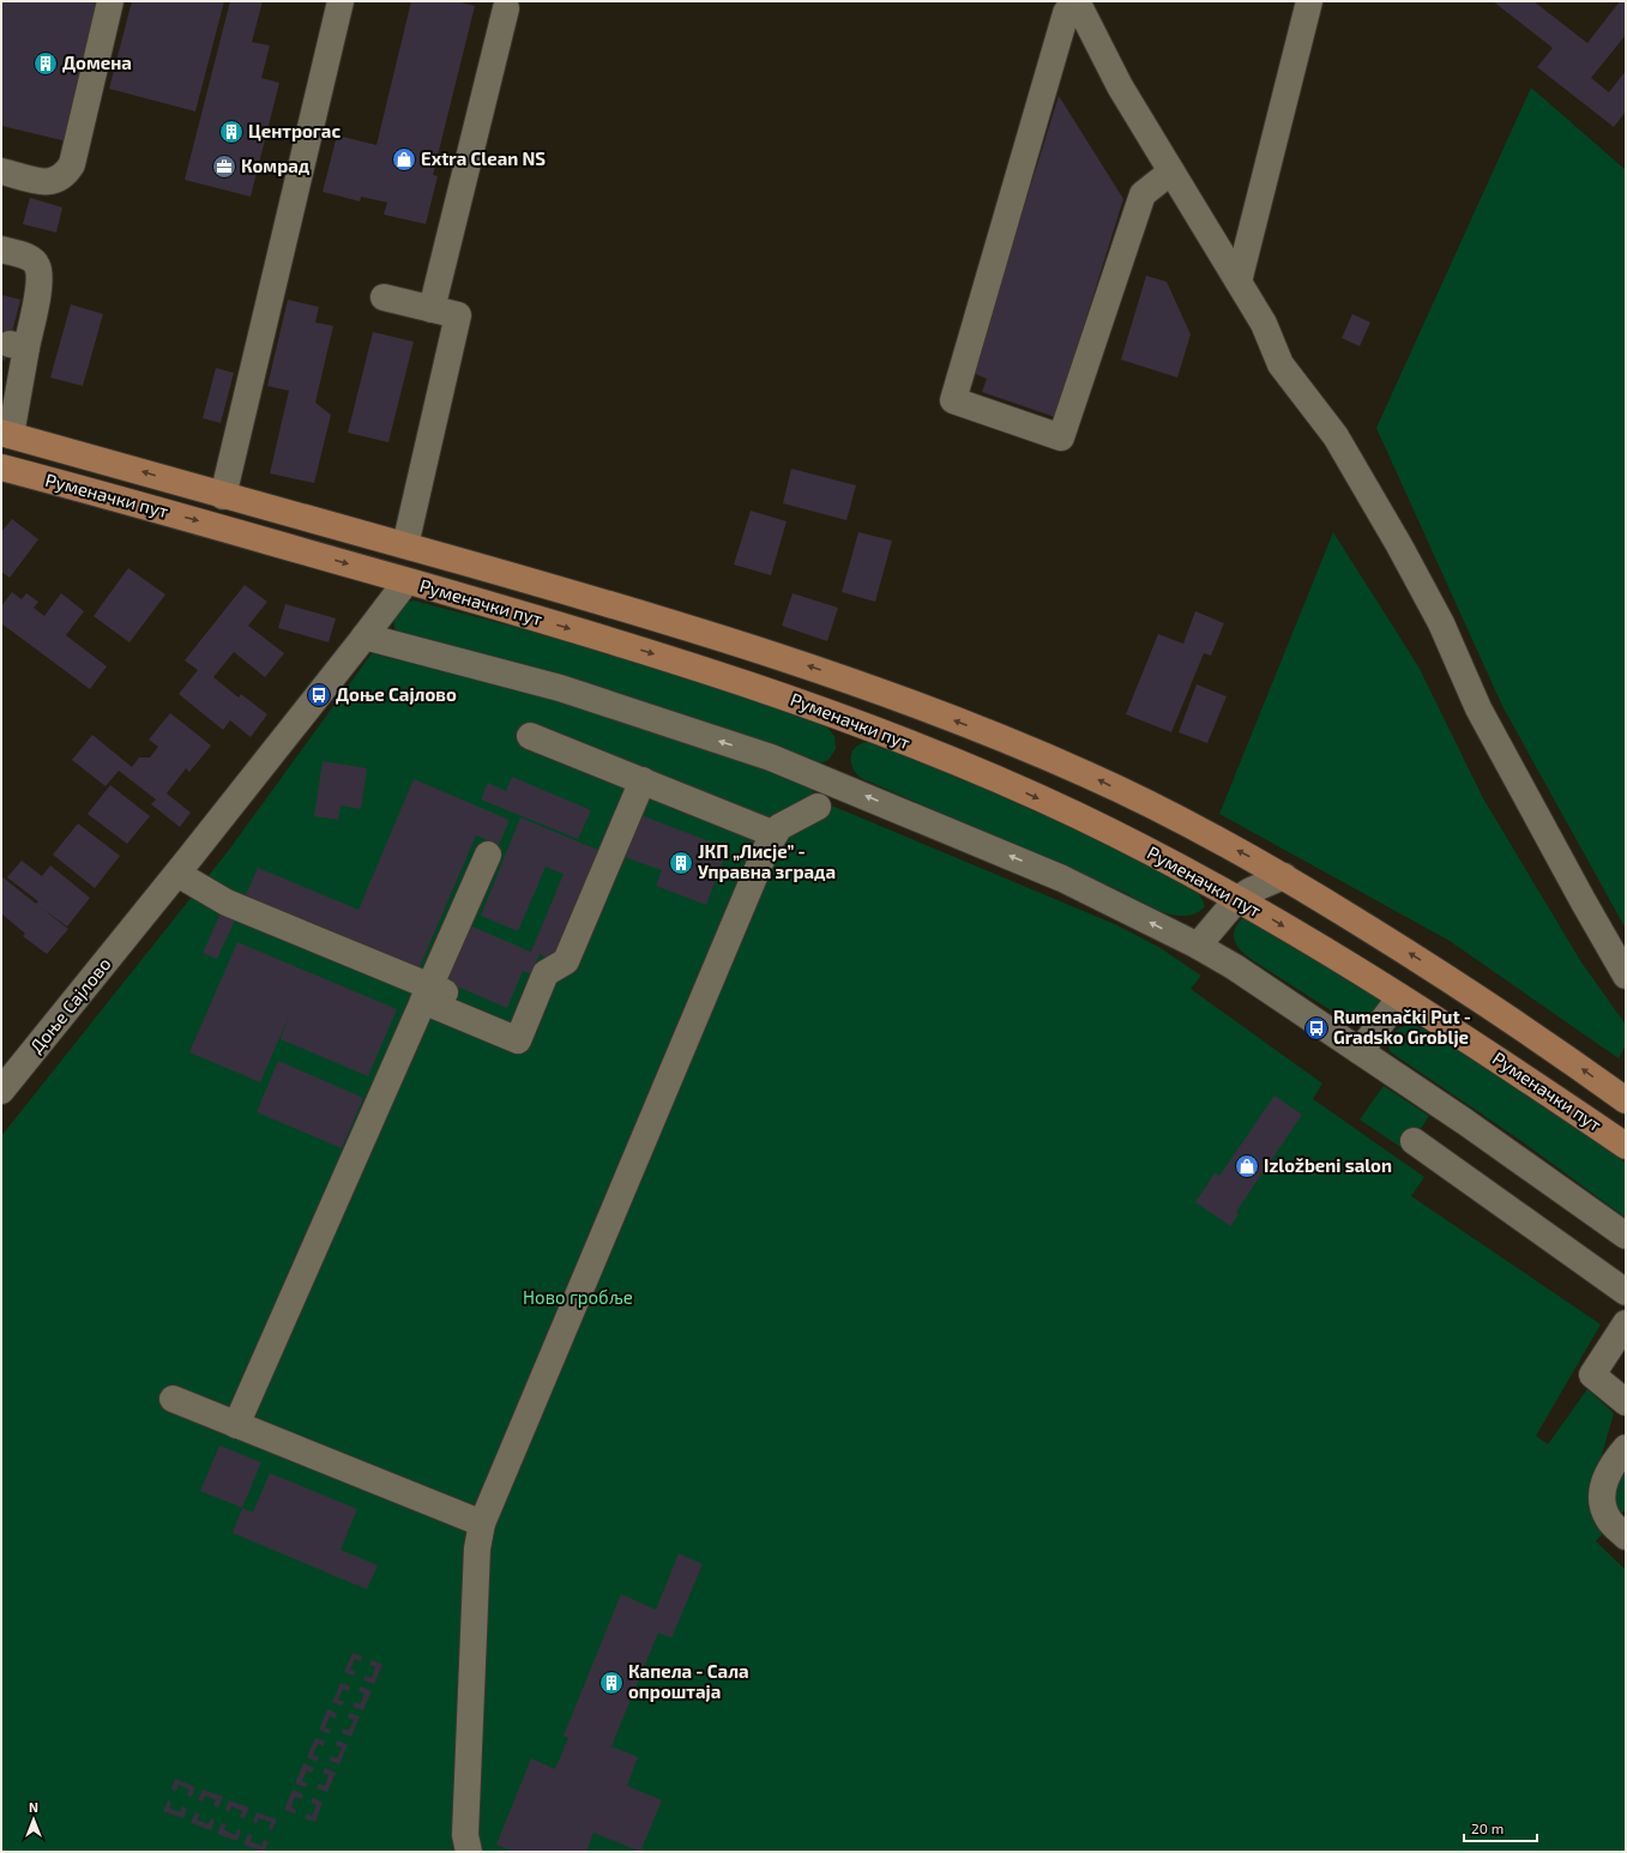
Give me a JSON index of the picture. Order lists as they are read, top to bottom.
{
  "streets": {
    "main road": ["Руменачки пут"],
    "street": ["Доње Сајлово"]
  },
  "crossings": [
    ["Руменачки пут", "Доње Сајлово"]
  ],
  "parks": ["Ново гробље"],
  "places": {
    "building": [
      "Домена",
      "Центрогас",
      "ЈКП „Лисје” - Управна зграда",
      "Капела - Сала опроштаја"
    ],
    "shop": ["Extra Clean NS", "Izložbeni salon"],
    "office": ["Комрад"],
    "bus stop": ["Доње Сајлово", "Rumenački Put - Gradsko Groblje"]
  },
  "scale_bar": "20 m",
  "north": "top"
}
